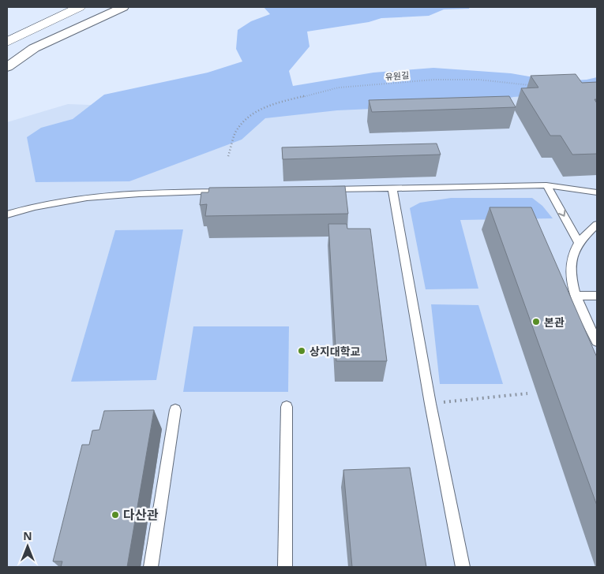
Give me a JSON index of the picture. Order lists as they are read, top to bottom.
{
  "streets": {
    "path": ["유원길"]
  },
  "places": ["본관", "상지대학교", "다산관"],
  "north": "top"
}
